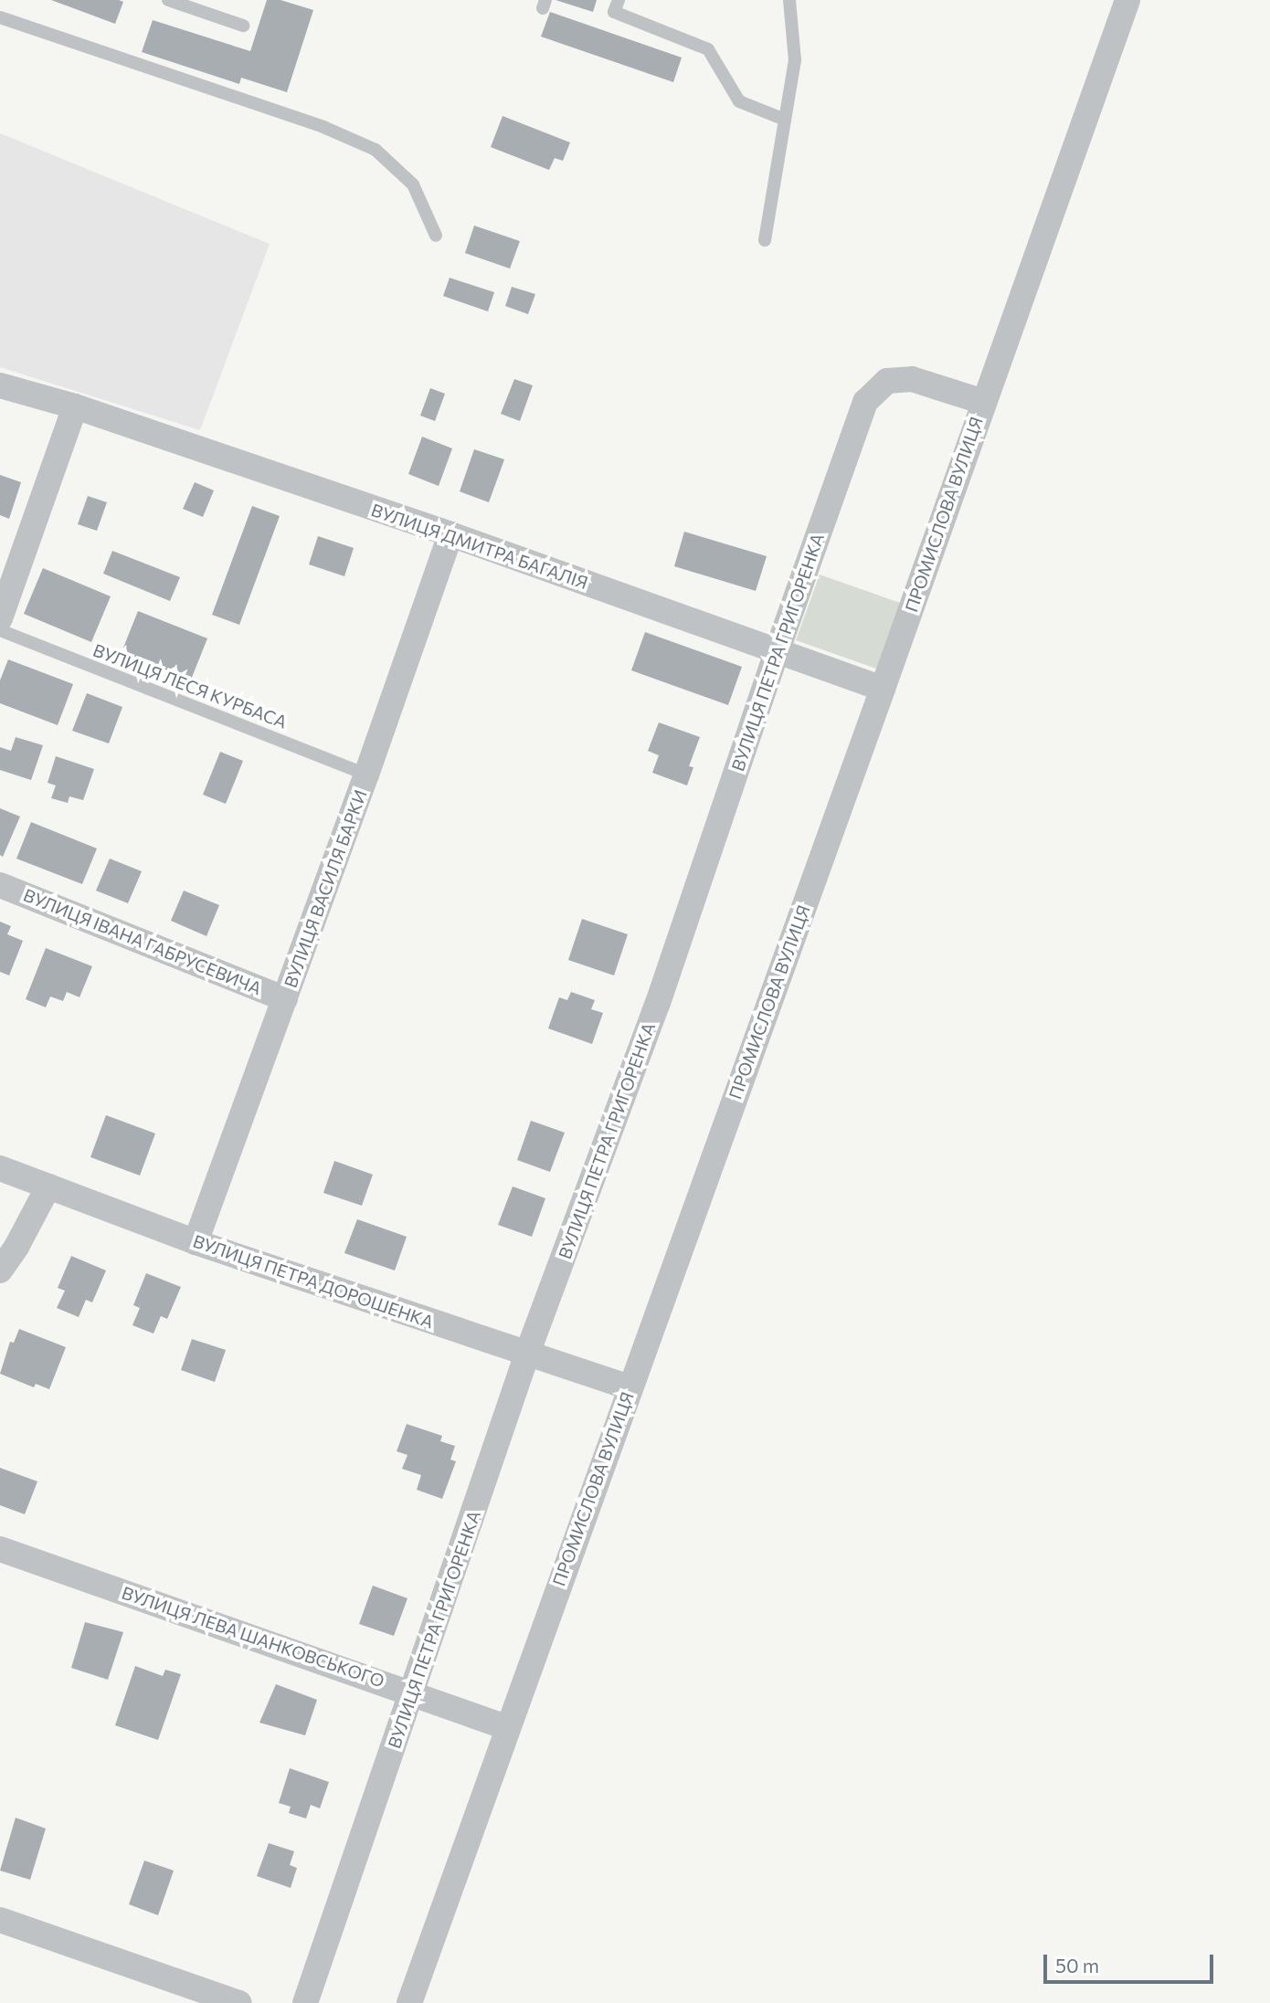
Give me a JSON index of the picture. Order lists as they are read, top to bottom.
{
  "streets": {
    "street": [
      "ПРОМИСЛОВА ВУЛИЦЯ",
      "ВУЛИЦЯ ДМИТРА БАГАЛІЯ",
      "ВУЛИЦЯ ПЕТРА ГРИГОРЕНКА",
      "ВУЛИЦЯ ВАСИЛЯ БАРКИ",
      "ВУЛИЦЯ ІВАНА ГАБРУСЕВИЧА",
      "ВУЛИЦЯ ПЕТРА ДОРОШЕНКА",
      "ВУЛИЦЯ ЛЕВА ШАНКОВСЬКОГО"
    ],
    "lane": ["ВУЛИЦЯ ЛЕСЯ КУРБАСА"]
  },
  "crossings": [
    ["ПРОМИСЛОВА ВУЛИЦЯ", "ВУЛИЦЯ ДМИТРА БАГАЛІЯ"],
    ["ПРОМИСЛОВА ВУЛИЦЯ", "ВУЛИЦЯ ПЕТРА ГРИГОРЕНКА"],
    ["ПРОМИСЛОВА ВУЛИЦЯ", "ВУЛИЦЯ ПЕТРА ДОРОШЕНКА"],
    ["ПРОМИСЛОВА ВУЛИЦЯ", "ВУЛИЦЯ ЛЕВА ШАНКОВСЬКОГО"],
    ["ВУЛИЦЯ ДМИТРА БАГАЛІЯ", "ВУЛИЦЯ ПЕТРА ГРИГОРЕНКА"],
    ["ВУЛИЦЯ ДМИТРА БАГАЛІЯ", "ВУЛИЦЯ ВАСИЛЯ БАРКИ"],
    ["ВУЛИЦЯ ПЕТРА ГРИГОРЕНКА", "ВУЛИЦЯ ПЕТРА ДОРОШЕНКА"],
    ["ВУЛИЦЯ ПЕТРА ГРИГОРЕНКА", "ВУЛИЦЯ ЛЕВА ШАНКОВСЬКОГО"],
    ["ВУЛИЦЯ ЛЕСЯ КУРБАСА", "ВУЛИЦЯ ВАСИЛЯ БАРКИ"],
    ["ВУЛИЦЯ ВАСИЛЯ БАРКИ", "ВУЛИЦЯ ІВАНА ГАБРУСЕВИЧА"],
    ["ВУЛИЦЯ ВАСИЛЯ БАРКИ", "ВУЛИЦЯ ПЕТРА ДОРОШЕНКА"]
  ],
  "scale_bar": "50 m"
}
